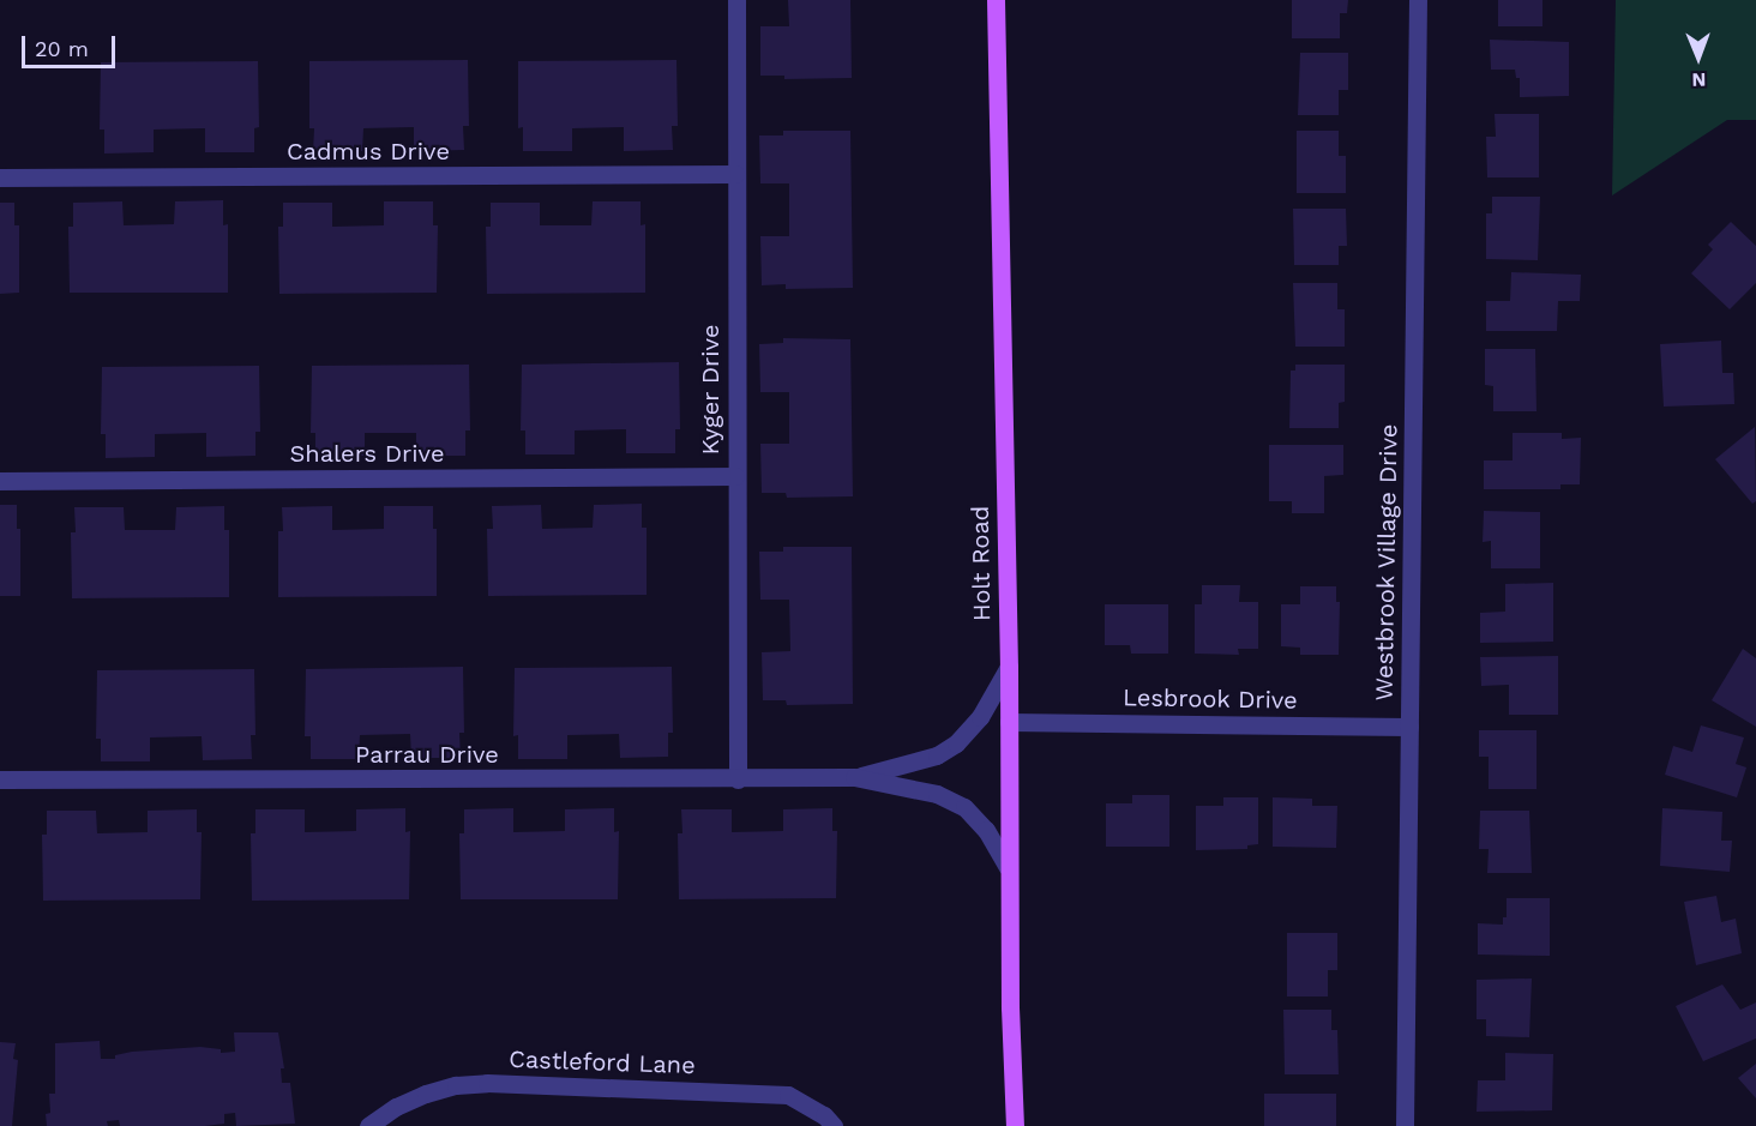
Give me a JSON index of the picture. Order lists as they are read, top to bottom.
{
  "streets": {
    "main road": ["Holt Road"],
    "street": [
      "Cadmus Drive",
      "Kyger Drive",
      "Shalers Drive",
      "Westbrook Village Drive",
      "Lesbrook Drive",
      "Parrau Drive",
      "Castleford Lane"
    ]
  },
  "crossings": [
    ["Cadmus Drive", "Kyger Drive"],
    ["Kyger Drive", "Shalers Drive"],
    ["Kyger Drive", "Parrau Drive"],
    ["Westbrook Village Drive", "Lesbrook Drive"],
    ["Holt Road", "Lesbrook Drive"],
    ["Holt Road", "Parrau Drive"]
  ],
  "scale_bar": "20 m",
  "north": "bottom"
}
